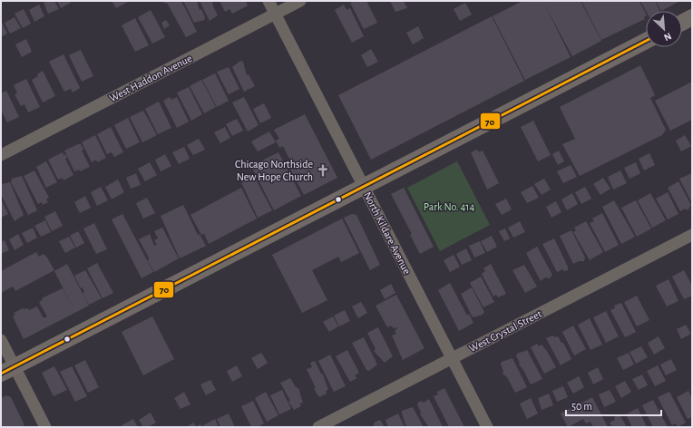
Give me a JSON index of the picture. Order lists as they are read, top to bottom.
{
  "streets": {
    "street": ["West Haddon Avenue", "North Kildare Avenue", "West Crystal Street"]
  },
  "crossings": [
    ["West Haddon Avenue", "North Kildare Avenue"],
    ["North Kildare Avenue", "West Crystal Street"]
  ],
  "parks": ["Park No. 414"],
  "places": {
    "church": ["Chicago Northside New Hope Church"]
  },
  "lines": ["transit line 70"],
  "scale_bar": "50 m",
  "north": "bottom right"
}
